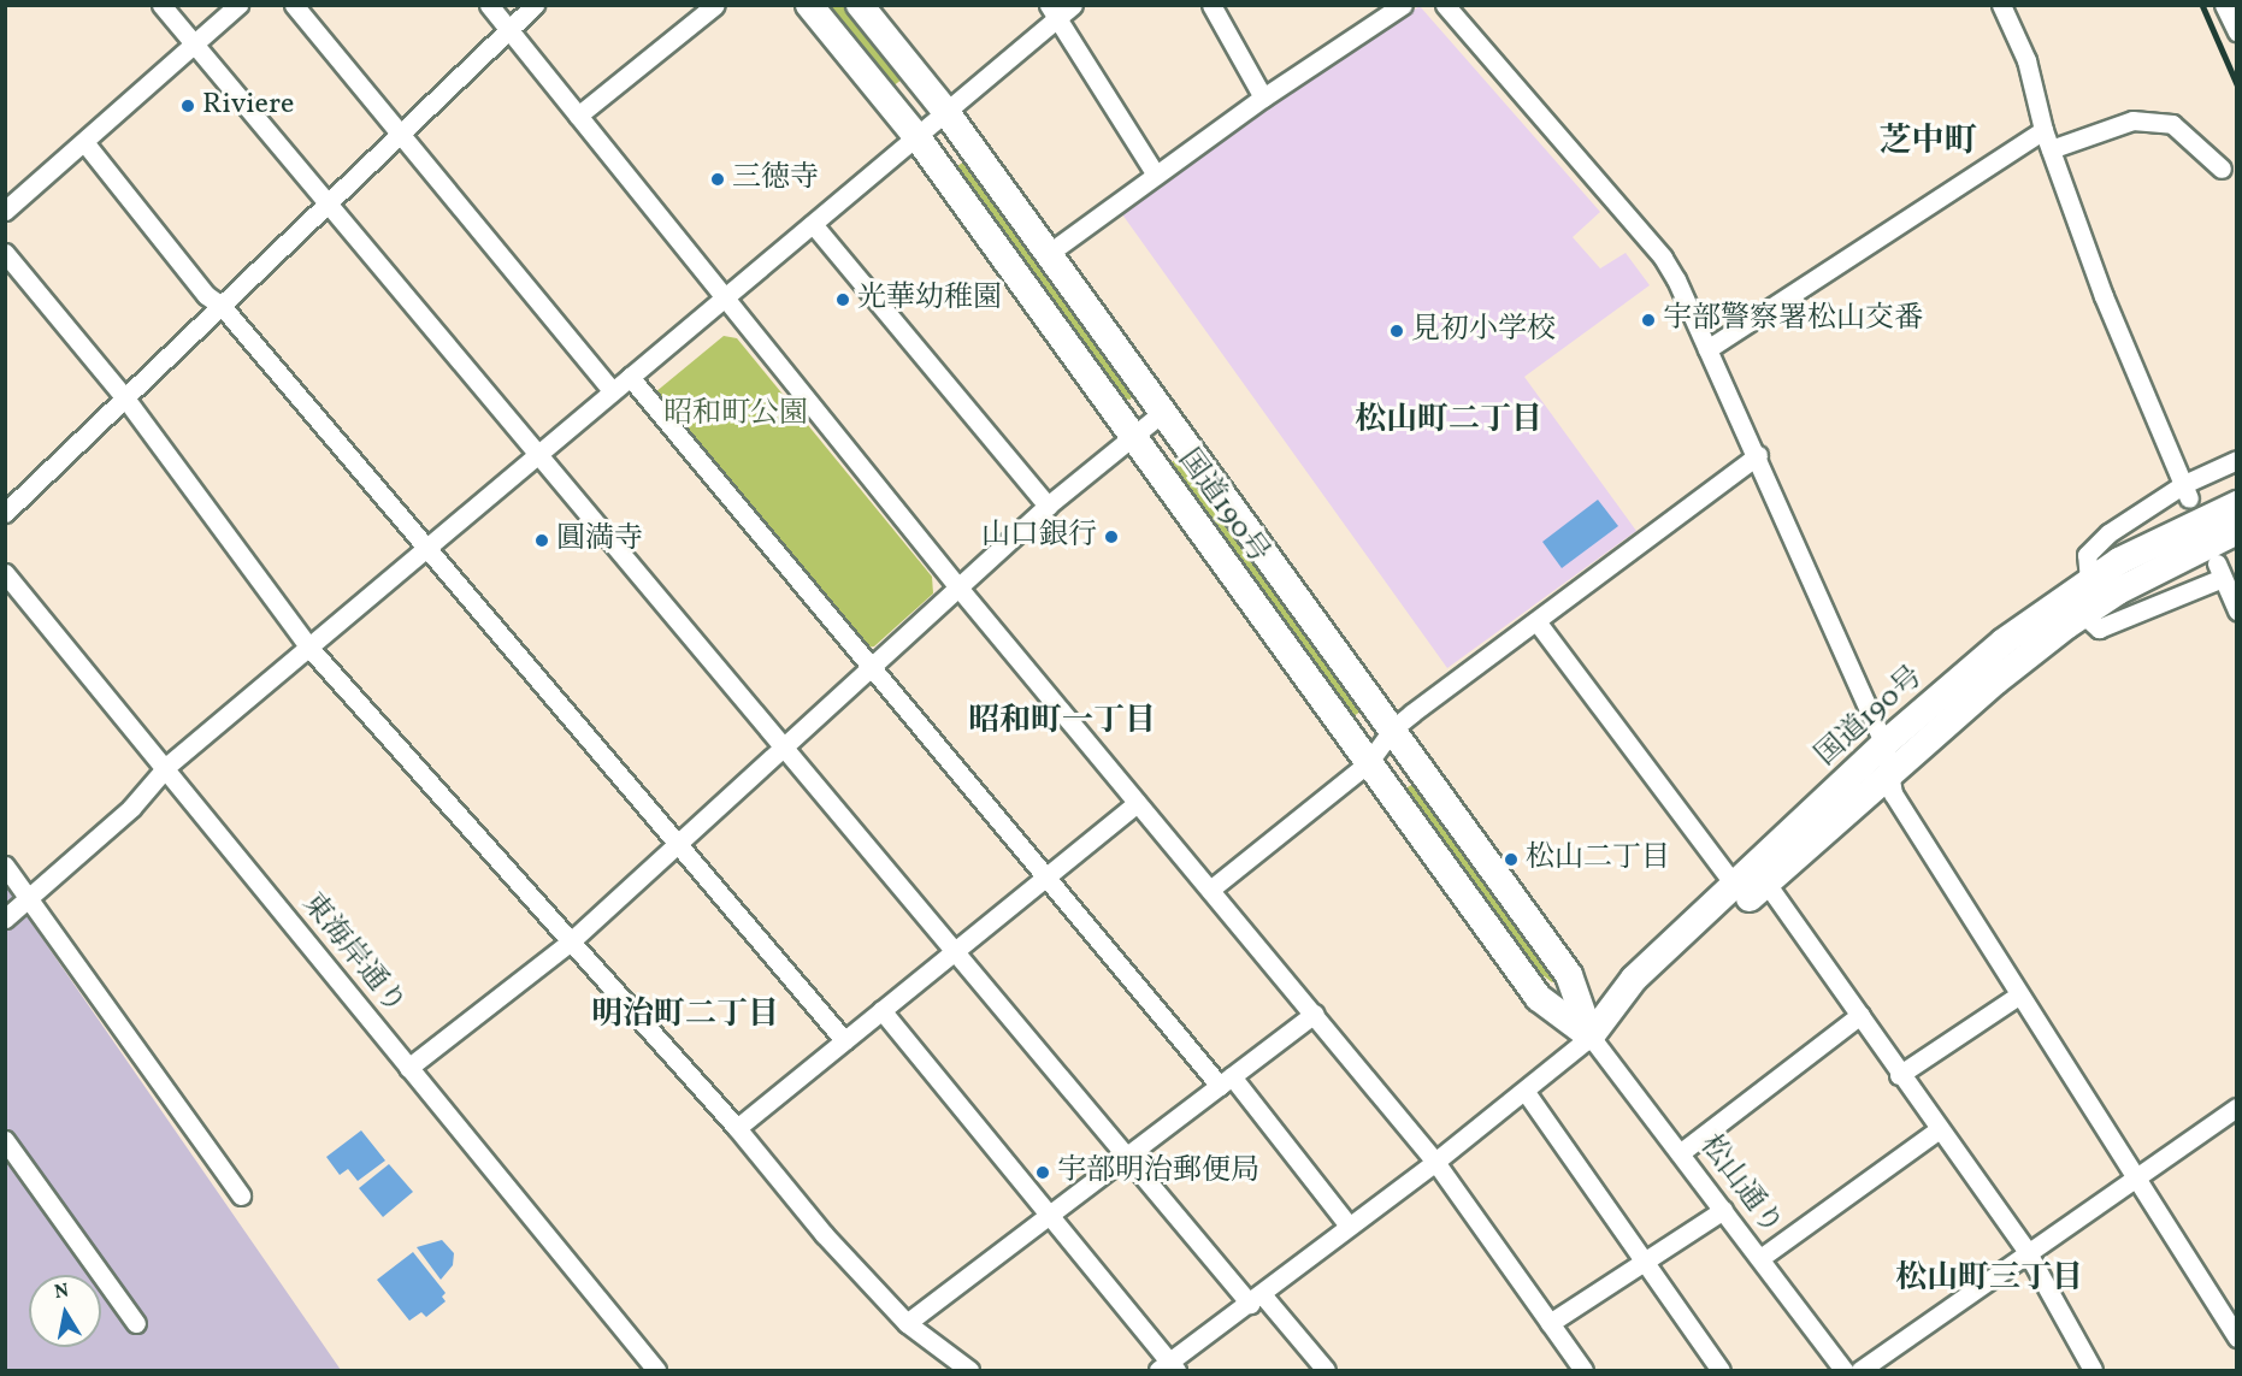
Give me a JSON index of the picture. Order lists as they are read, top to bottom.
{
  "streets": {
    "highway": ["国道190号"],
    "street": ["東海岸通り", "松山通り"]
  },
  "crossings": [
    ["国道190号", "松山通り"]
  ],
  "districts": [
    "芝中町",
    "松山町二丁目",
    "昭和町一丁目",
    "明治町二丁目",
    "松山町三丁目"
  ],
  "parks": ["昭和町公園"],
  "places": [
    "Riviere",
    "三徳寺",
    "光華幼稚園",
    "宇部警察署松山交番",
    "見初小学校",
    "山口銀行",
    "圓満寺",
    "松山二丁目",
    "宇部明治郵便局"
  ],
  "north": "top"
}
